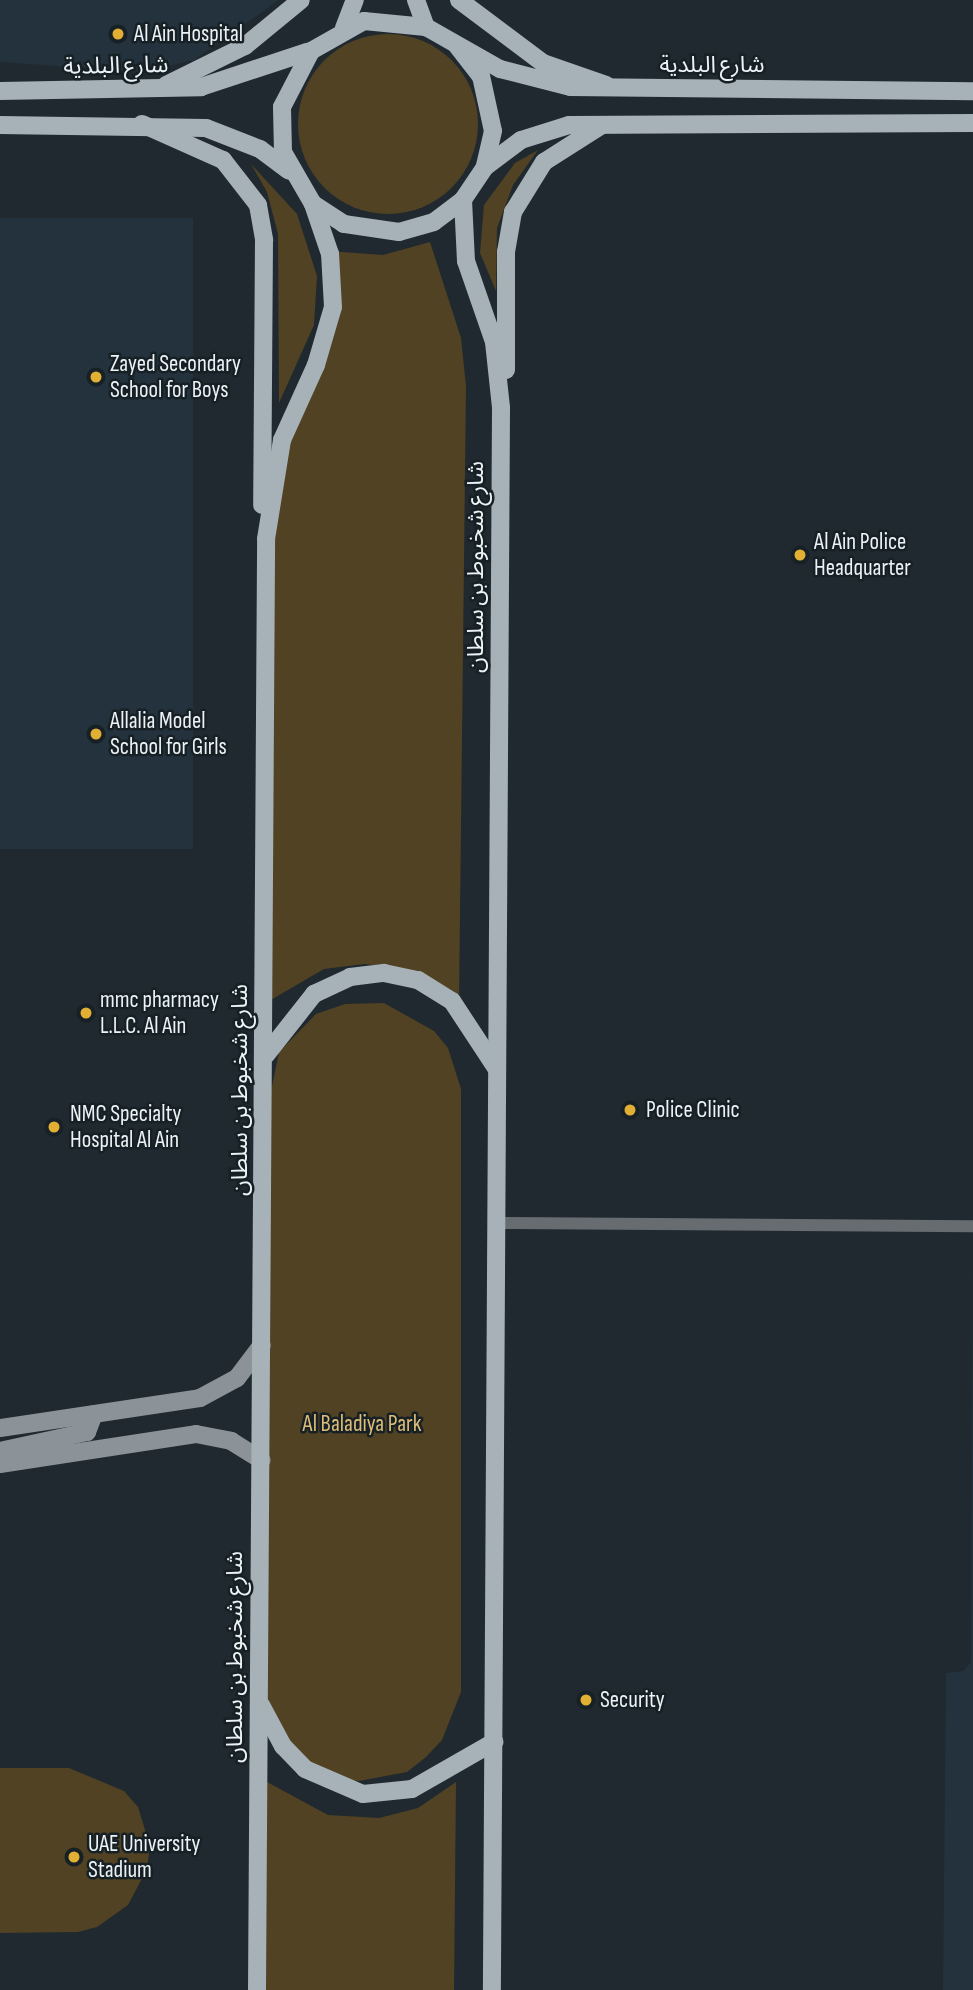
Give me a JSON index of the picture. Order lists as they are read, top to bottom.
{
  "streets": {
    "main road": ["شارع البلدية", "شارع شخبوط بن سلطان"]
  },
  "crossings": [
    ["شارع البلدية", "شارع شخبوط بن سلطان"]
  ],
  "parks": ["Al Baladiya Park"],
  "places": [
    "Al Ain Hospital",
    "Zayed Secondary School for Boys",
    "Al Ain Police Headquarter",
    "Allalia Model School for Girls",
    "mmc pharmacy L.L.C. Al Ain",
    "Police Clinic",
    "NMC Specialty Hospital Al Ain",
    "Security",
    "UAE University Stadium"
  ]
}
